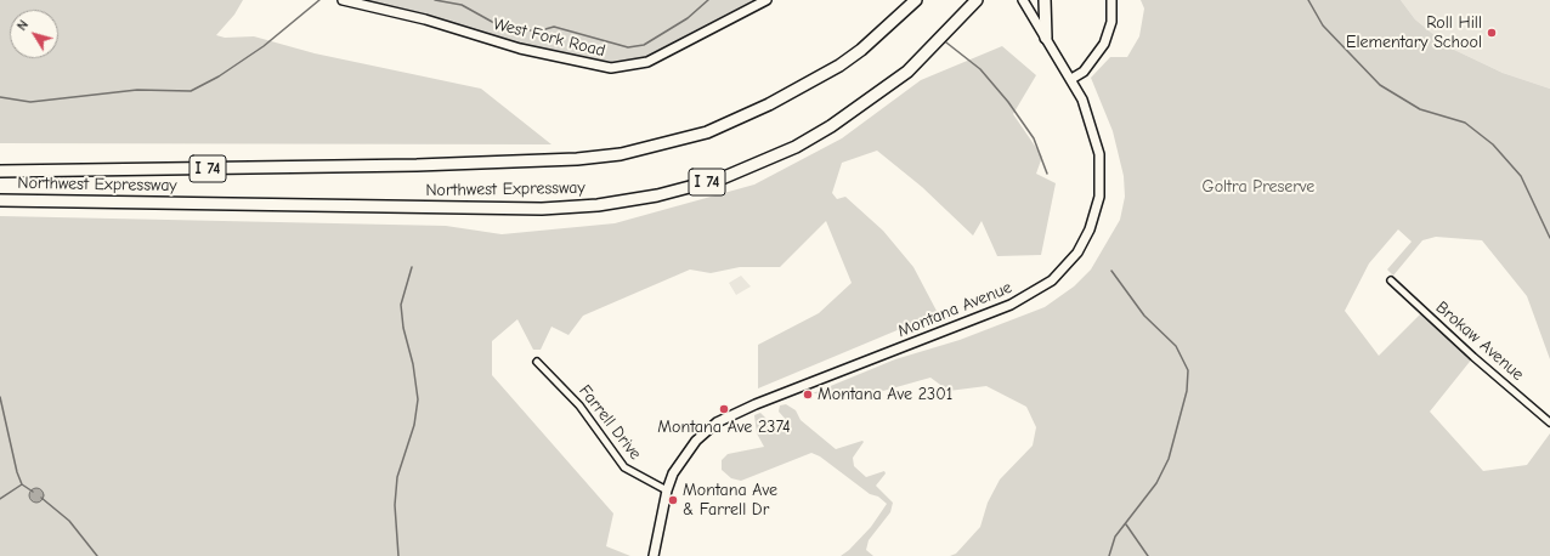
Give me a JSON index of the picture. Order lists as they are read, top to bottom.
{
  "streets": {
    "highway": ["I 74", "Northwest Expressway"],
    "street": [
      "West Fork Road",
      "Montana Avenue",
      "Brokaw Avenue",
      "Farrell Drive"
    ]
  },
  "crossings": [
    ["Montana Avenue", "Farrell Drive"]
  ],
  "parks": ["Goltra Preserve"],
  "places": [
    "Roll Hill Elementary School",
    "Montana Ave 2301",
    "Montana Ave 2374",
    "Montana Ave & Farrell Dr"
  ],
  "north": "top left"
}
